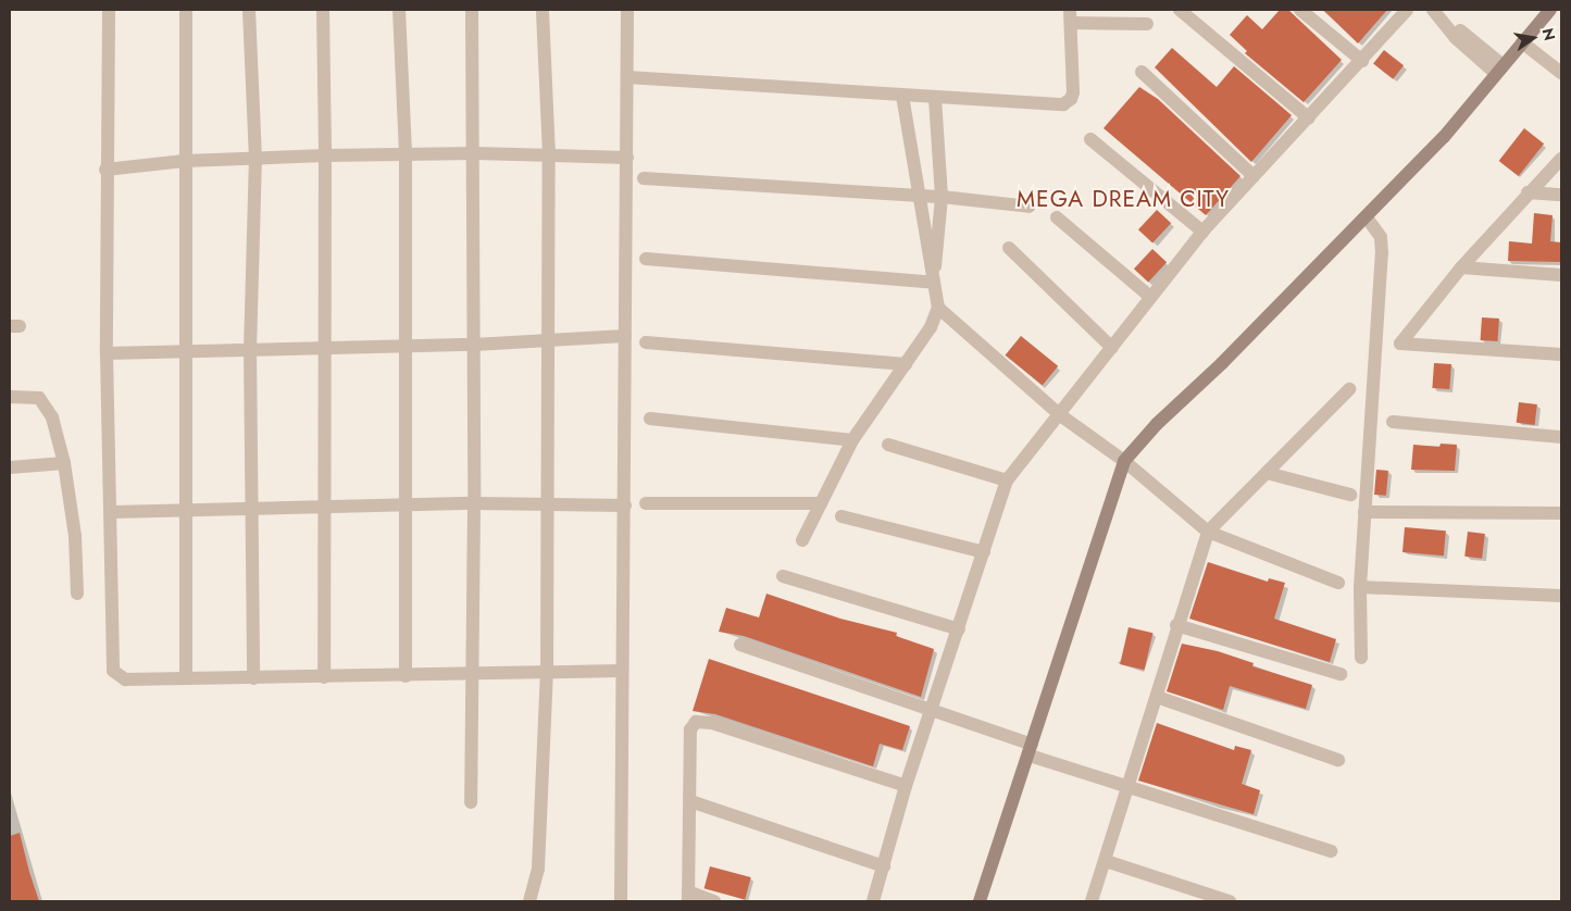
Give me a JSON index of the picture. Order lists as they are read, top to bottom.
{
  "districts": ["MEGA DREAM CITY"],
  "north": "right"
}
